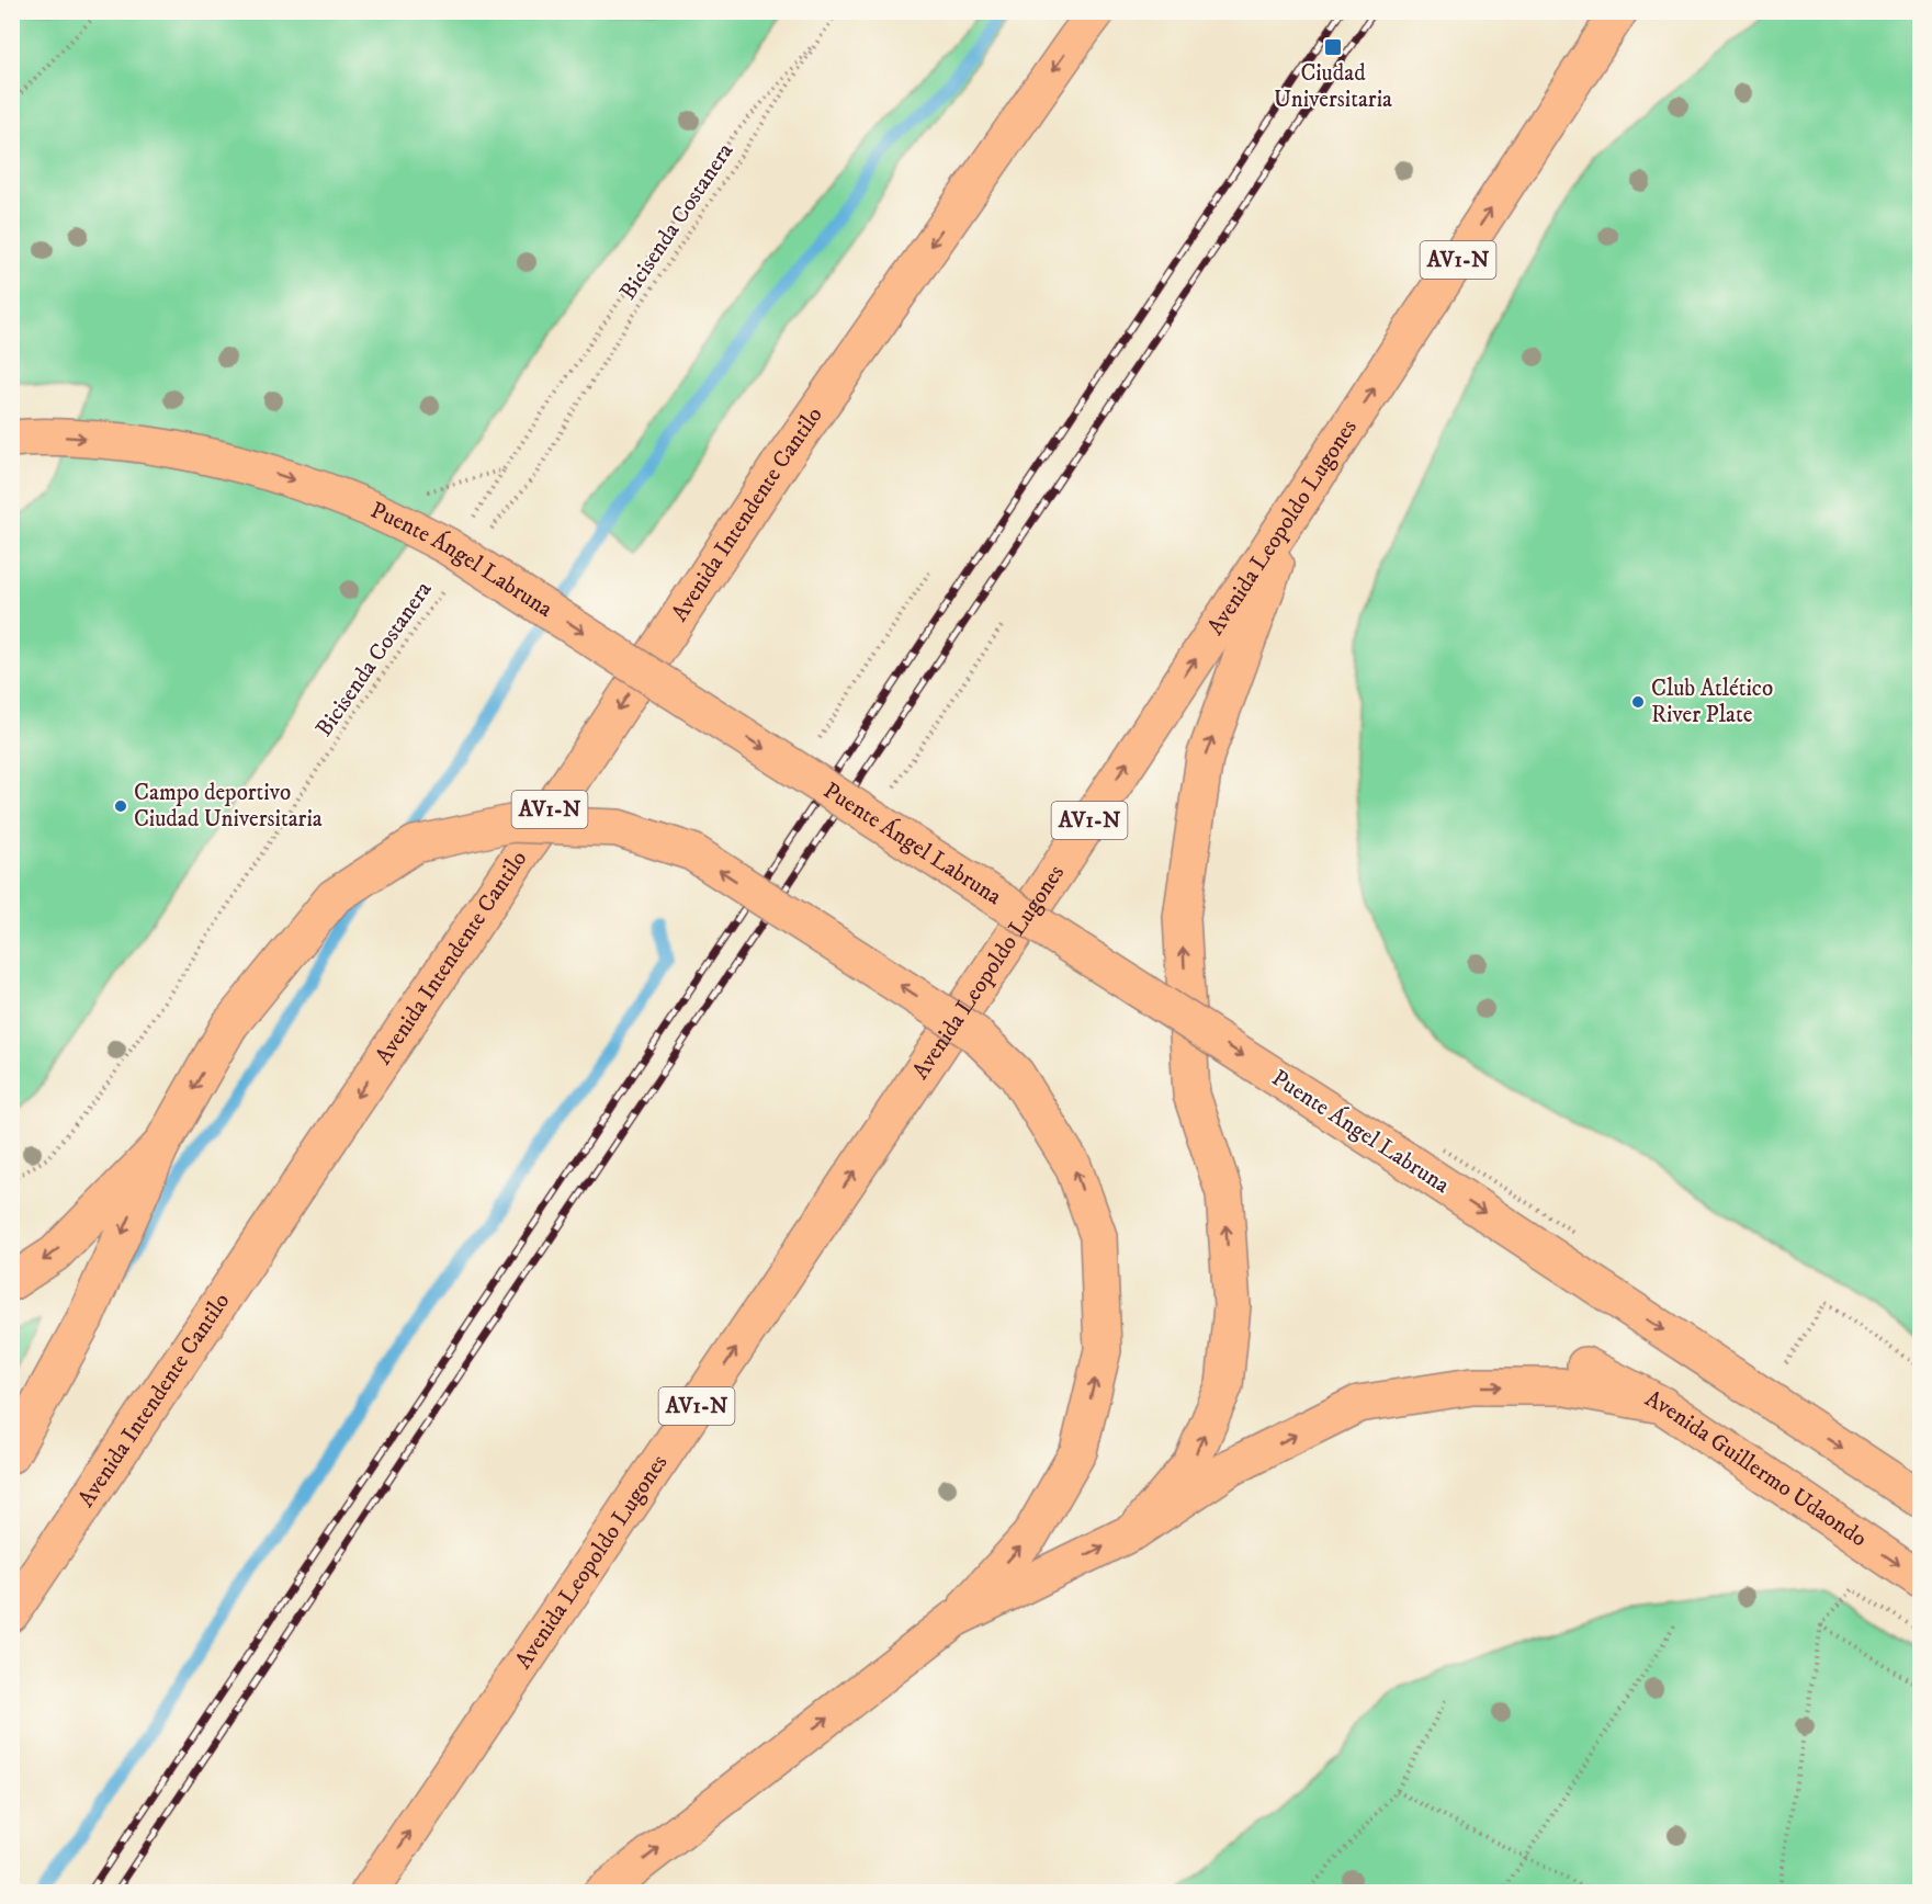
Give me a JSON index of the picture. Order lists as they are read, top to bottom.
{
  "streets": {
    "main road": [
      "AV1-N",
      "Avenida Intendente Cantilo",
      "Avenida Leopoldo Lugones",
      "Puente Ángel Labruna",
      "Avenida Guillermo Udaondo"
    ],
    "path": ["Bicisenda Costanera"]
  },
  "one_way": [
    "Avenida Intendente Cantilo",
    "Avenida Leopoldo Lugones",
    "Puente Ángel Labruna",
    "Avenida Guillermo Udaondo"
  ],
  "places": {
    "transit": ["Ciudad Universitaria"],
    "other": ["Club Atlético River Plate", "Campo deportivo Ciudad Universitaria"]
  }
}
